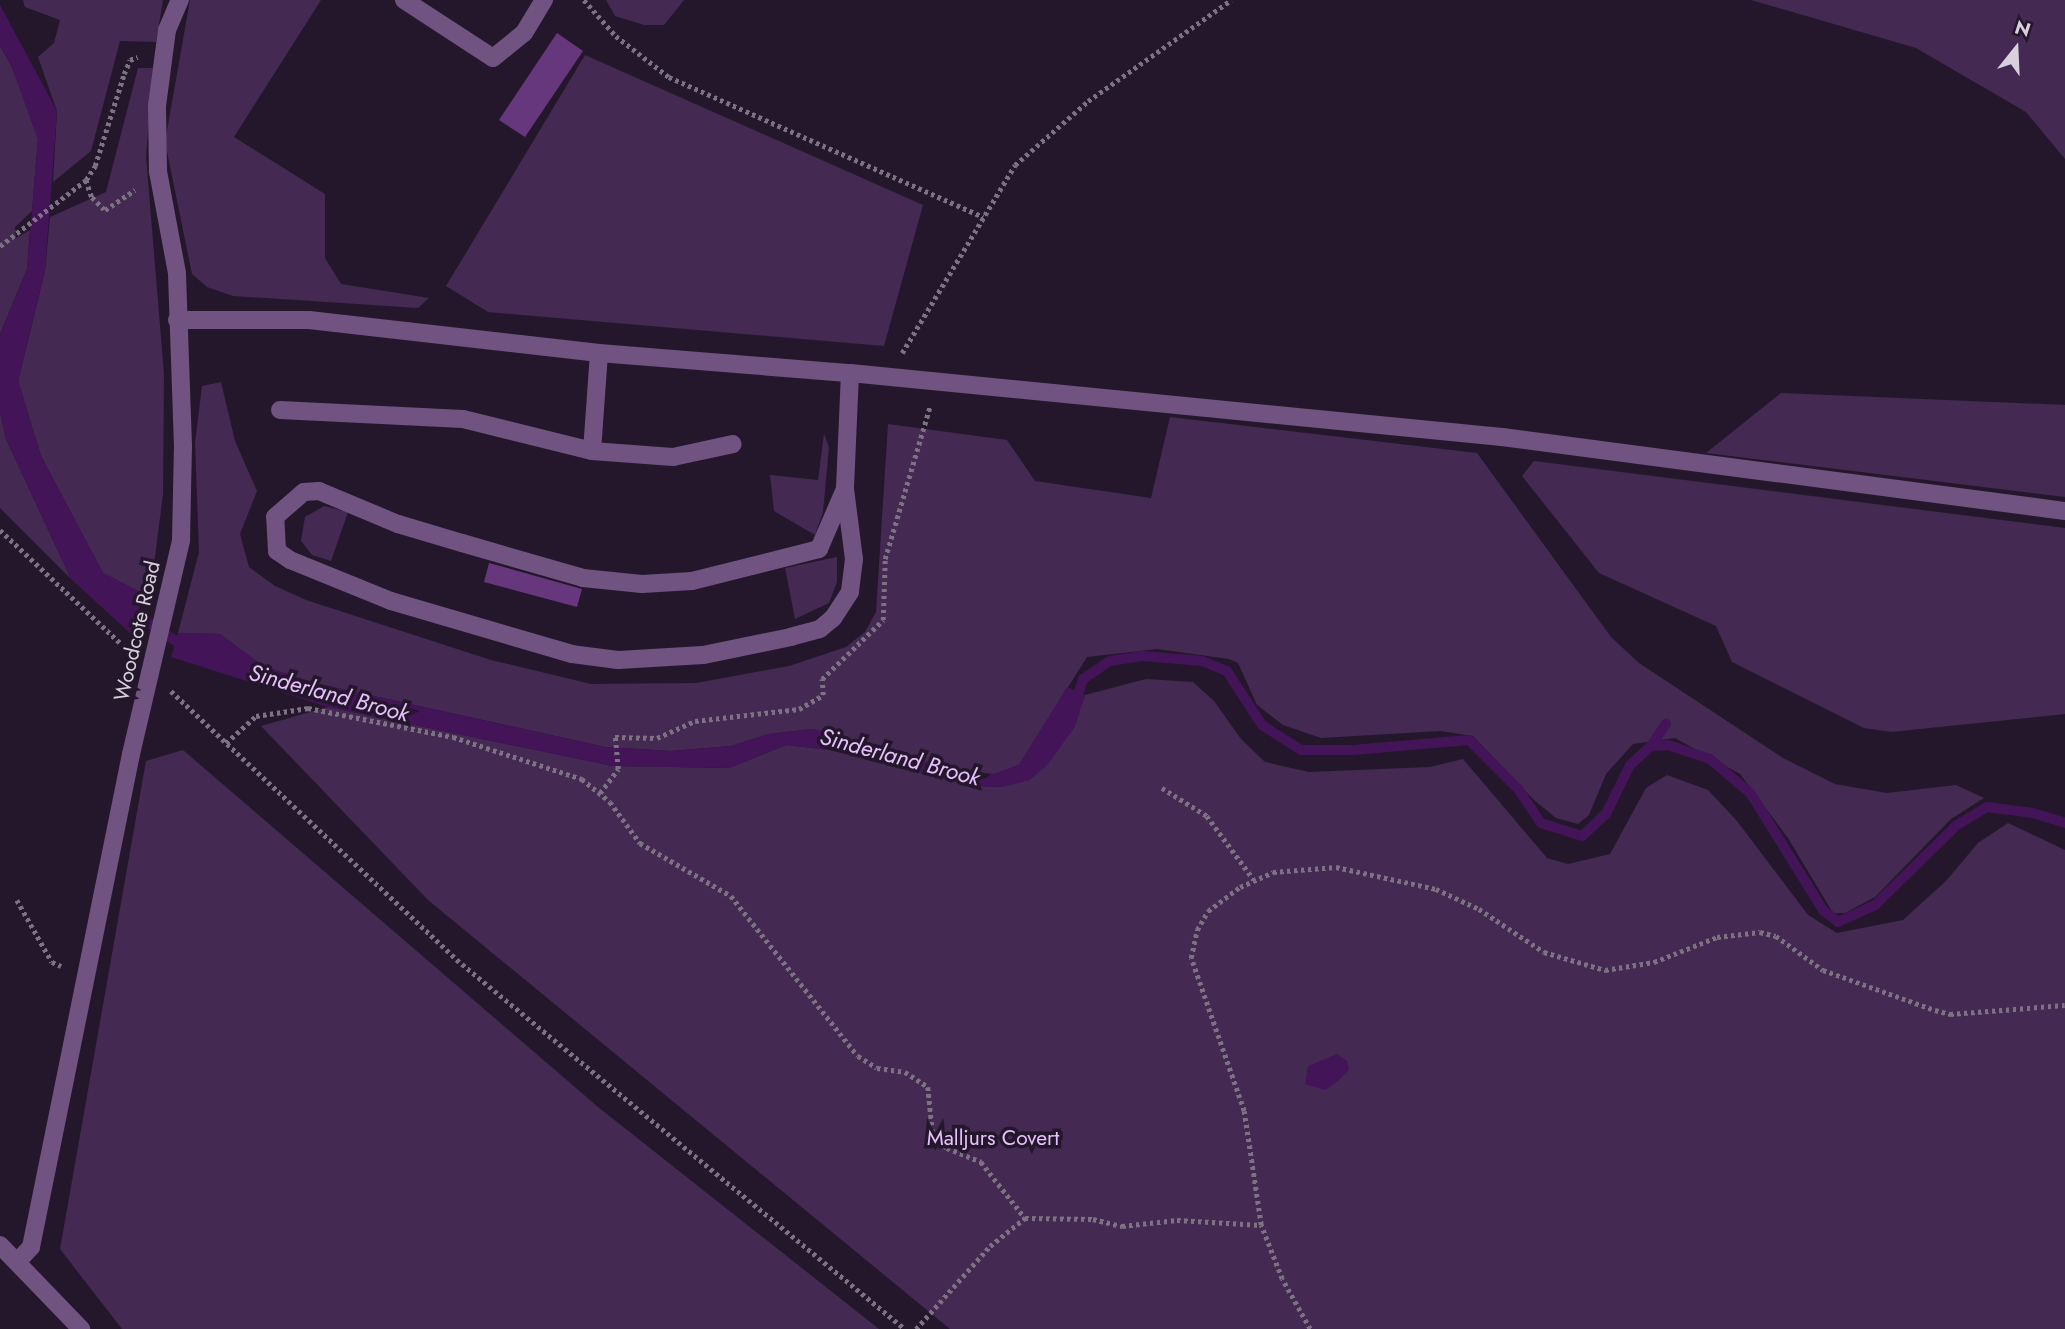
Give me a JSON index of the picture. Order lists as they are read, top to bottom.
{
  "streets": {
    "street": ["Woodcote Road"]
  },
  "water": ["Sinderland Brook"],
  "parks": ["Malljurs Covert"],
  "north": "top"
}
